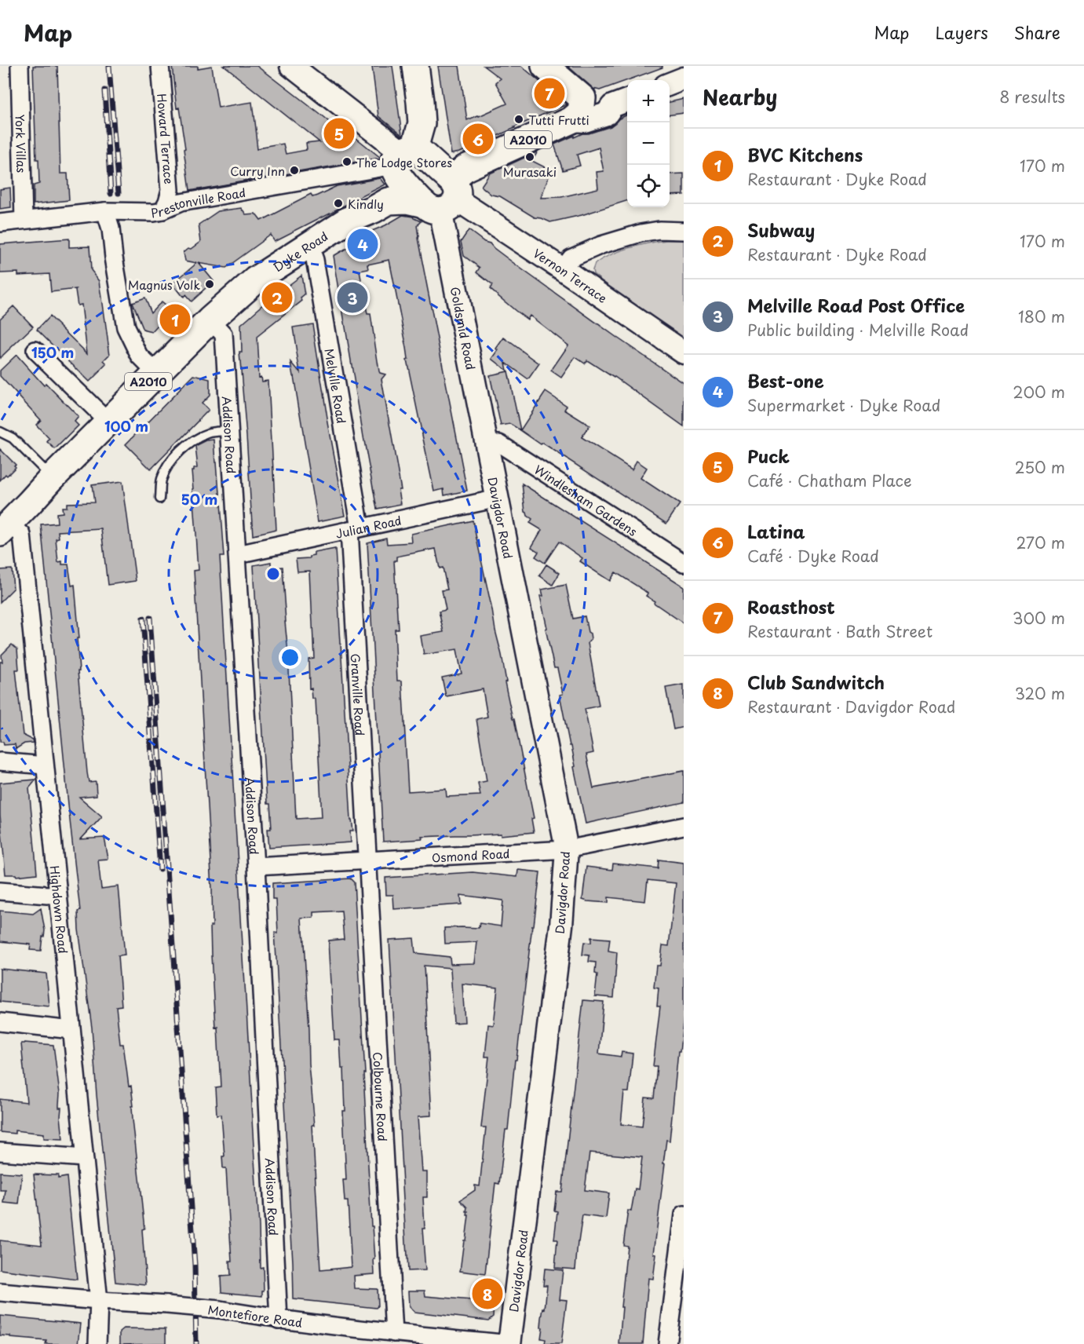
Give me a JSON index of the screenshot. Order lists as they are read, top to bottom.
{
  "streets": {
    "main road": [
      "A2010",
      "Dyke Road",
      "Vernon Terrace",
      "Goldsmid Road",
      "Davigdor Road"
    ],
    "street": [
      "Howard Terrace",
      "York Villas",
      "Prestonville Road",
      "Melville Road",
      "Addison Road",
      "Windlesham Gardens",
      "Julian Road",
      "Granville Road",
      "Osmond Road",
      "Highdown Road",
      "Colbourne Road",
      "Montefiore Road"
    ]
  },
  "crossings": [
    ["Howard Terrace", "Prestonville Road"],
    ["A2010", "Dyke Road"],
    ["A2010", "Vernon Terrace"],
    ["A2010", "Goldsmid Road"],
    ["York Villas", "Prestonville Road"],
    ["Dyke Road", "Vernon Terrace"],
    ["Dyke Road", "Goldsmid Road"],
    ["Dyke Road", "Melville Road"],
    ["Dyke Road", "Addison Road"],
    ["Dyke Road", "Highdown Road"],
    ["Vernon Terrace", "Goldsmid Road"],
    ["Goldsmid Road", "Windlesham Gardens"],
    ["Goldsmid Road", "Davigdor Road"],
    ["Melville Road", "Julian Road"],
    ["Melville Road", "Granville Road"],
    ["Addison Road", "Julian Road"],
    ["Addison Road", "Osmond Road"],
    ["Addison Road", "Montefiore Road"],
    ["Windlesham Gardens", "Davigdor Road"],
    ["Davigdor Road", "Julian Road"],
    ["Davigdor Road", "Osmond Road"],
    ["Davigdor Road", "Montefiore Road"],
    ["Julian Road", "Granville Road"],
    ["Granville Road", "Osmond Road"],
    ["Granville Road", "Colbourne Road"],
    ["Osmond Road", "Colbourne Road"],
    ["Highdown Road", "Montefiore Road"],
    ["Colbourne Road", "Montefiore Road"]
  ],
  "places": [
    "Tutti Frutti",
    "Murasaki",
    "The Lodge Stores",
    "Curry Inn",
    "Kindly",
    "Magnus Volk"
  ],
  "page": {
    "header": "Map",
    "nav": ["Map", "Layers", "Share"],
    "heading": ["Nearby", "8 results"],
    "pins": [
      "7",
      "5",
      "6",
      "4",
      "2",
      "3",
      "1",
      "8"
    ],
    "map_buttons": ["+", "−"],
    "list": [
      {
        "mark": "1",
        "name": "BVC Kitchens",
        "note": "Restaurant · Dyke Road",
        "value": "170 m"
      },
      {
        "mark": "2",
        "name": "Subway",
        "note": "Restaurant · Dyke Road",
        "value": "170 m"
      },
      {
        "mark": "3",
        "name": "Melville Road Post Office",
        "note": "Public building · Melville Road",
        "value": "180 m"
      },
      {
        "mark": "4",
        "name": "Best-one",
        "note": "Supermarket · Dyke Road",
        "value": "200 m"
      },
      {
        "mark": "5",
        "name": "Puck",
        "note": "Café · Chatham Place",
        "value": "250 m"
      },
      {
        "mark": "6",
        "name": "Latina",
        "note": "Café · Dyke Road",
        "value": "270 m"
      },
      {
        "mark": "7",
        "name": "Roasthost",
        "note": "Restaurant · Bath Street",
        "value": "300 m"
      },
      {
        "mark": "8",
        "name": "Club Sandwitch",
        "note": "Restaurant · Davigdor Road",
        "value": "320 m"
      }
    ]
  },
  "rings": ["150 m", "100 m", "50 m"]
}
